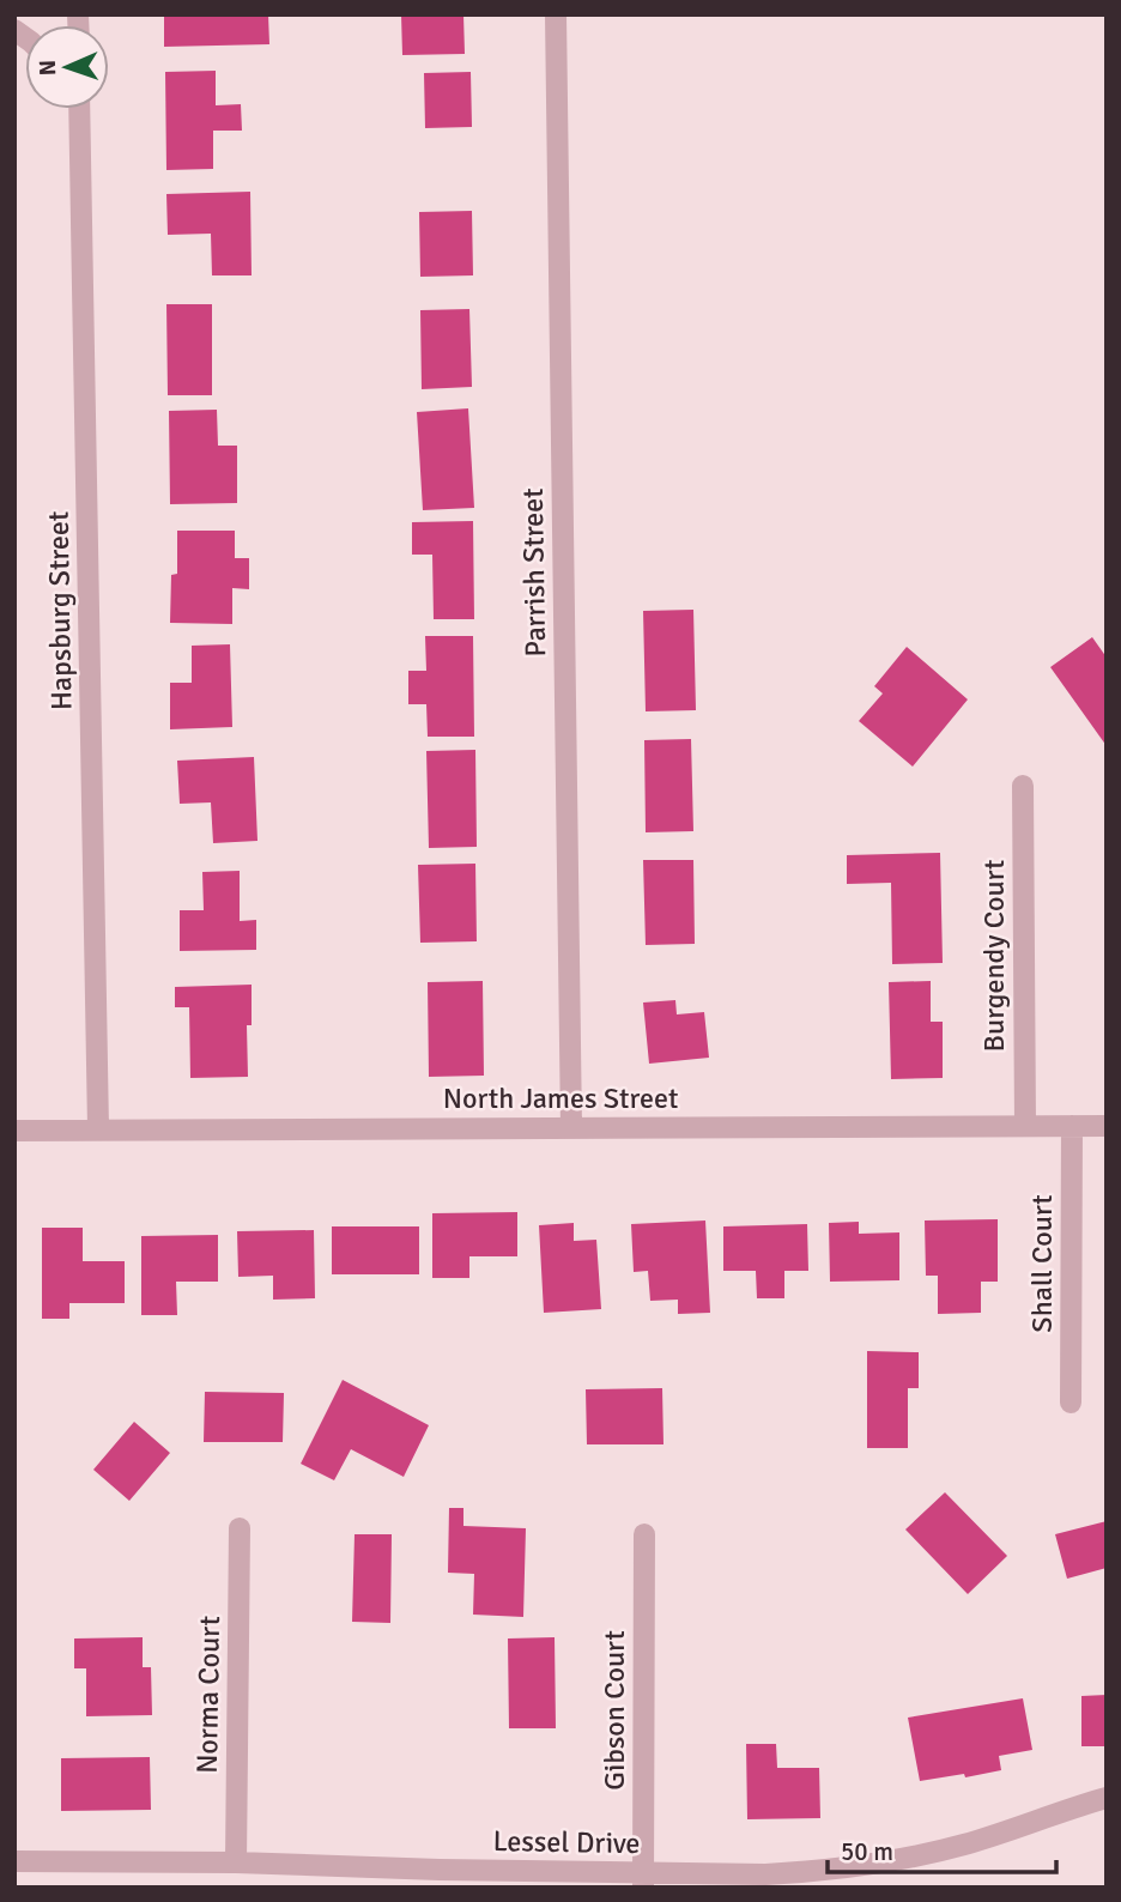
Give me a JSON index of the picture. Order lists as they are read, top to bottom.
{
  "streets": {
    "street": [
      "Parrish Street",
      "Hapsburg Street",
      "Burgendy Court",
      "North James Street",
      "Shall Court",
      "Norma Court",
      "Gibson Court",
      "Lessel Drive"
    ]
  },
  "crossings": [
    ["Parrish Street", "North James Street"],
    ["Hapsburg Street", "North James Street"],
    ["Burgendy Court", "North James Street"],
    ["North James Street", "Shall Court"],
    ["Norma Court", "Lessel Drive"],
    ["Gibson Court", "Lessel Drive"]
  ],
  "scale_bar": "50 m",
  "north": "left"
}
